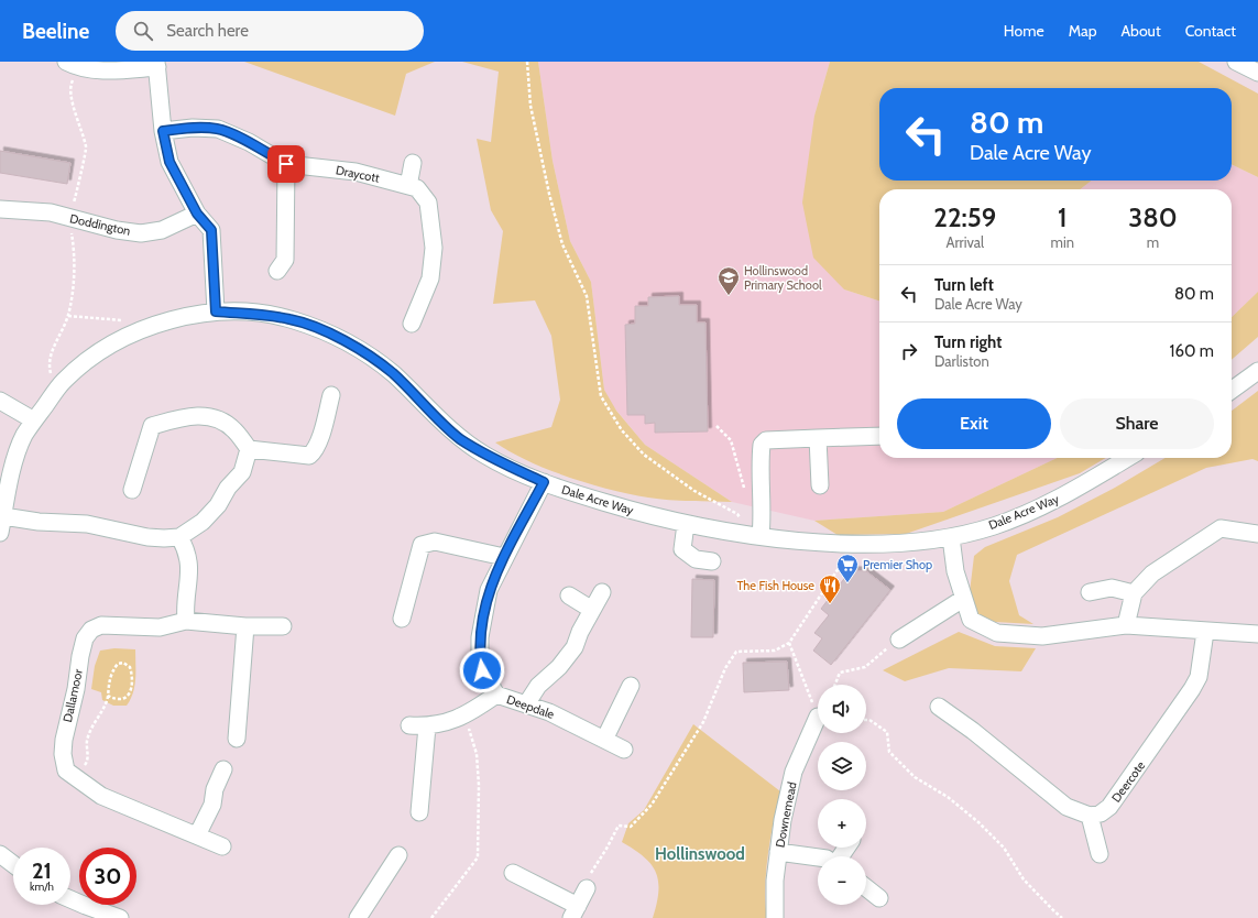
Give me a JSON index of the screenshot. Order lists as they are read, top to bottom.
{
  "streets": {
    "street": [
      "Draycott",
      "Doddington",
      "Dale Acre Way",
      "Dallamoor",
      "Deepdale",
      "Deercote",
      "Downemead"
    ]
  },
  "crossings": [
    ["Dale Acre Way", "Deepdale"]
  ],
  "districts": ["Hollinswood"],
  "places": {
    "school or university": ["Hollinswood Primary School"],
    "supermarket": ["Premier Shop"],
    "restaurant": ["The Fish House"]
  },
  "page": {
    "header": "Beeline",
    "search": "Search here",
    "nav": [
      "Home",
      "Map",
      "About",
      "Contact"
    ],
    "turn": ["80 m", "Dale Acre Way"],
    "eta": [
      "22:59",
      "Arrival",
      "1",
      "min",
      "380",
      "m"
    ],
    "list": [
      {
        "name": "Turn left",
        "note": "Dale Acre Way",
        "value": "80 m"
      },
      {
        "name": "Turn right",
        "note": "Darliston",
        "value": "160 m"
      }
    ],
    "buttons": ["Exit", "Share"],
    "map_buttons": ["+", "−"],
    "speed": "21 km/h",
    "limit": "30"
  }
}
